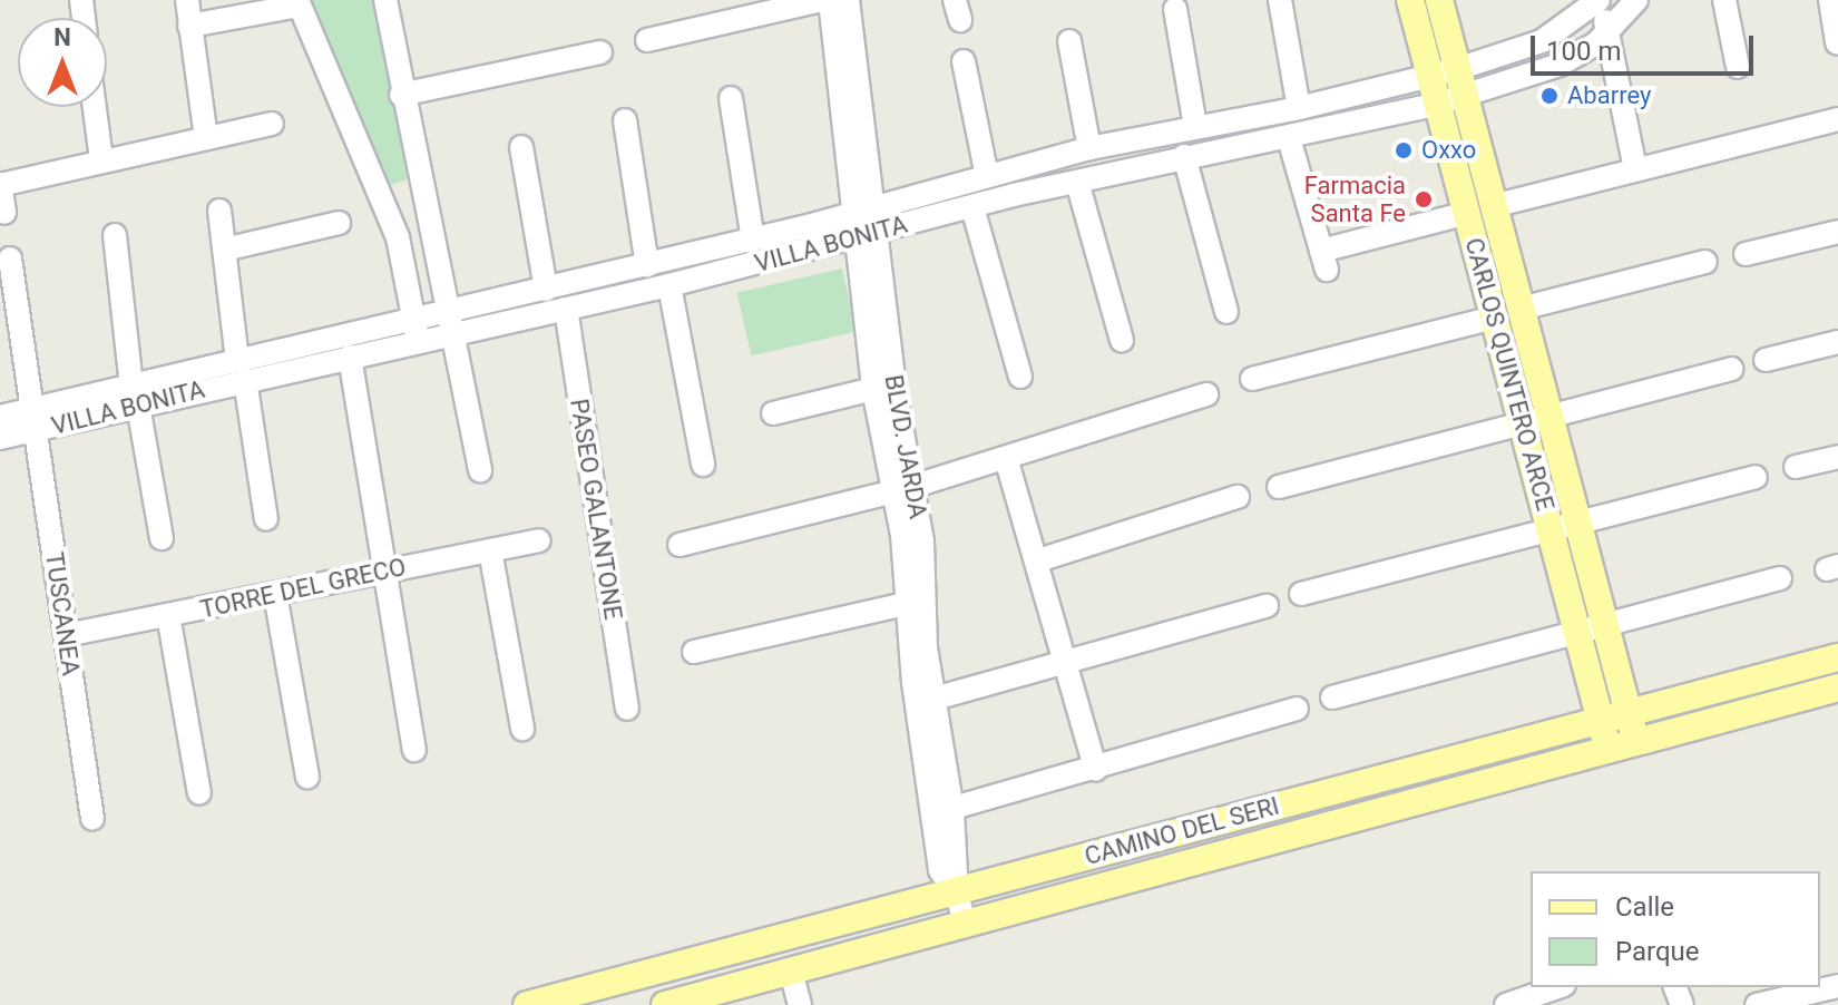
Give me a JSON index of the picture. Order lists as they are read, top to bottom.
{
  "streets": {
    "main road": ["CARLOS QUINTERO ARCE", "CAMINO DEL SERI"],
    "street": [
      "VILLA BONITA",
      "BLVD. JARDA",
      "PASEO GALANTONE",
      "TORRE DEL GRECO",
      "TUSCANEA"
    ]
  },
  "crossings": [
    ["VILLA BONITA", "CARLOS QUINTERO ARCE"],
    ["VILLA BONITA", "BLVD. JARDA"],
    ["VILLA BONITA", "PASEO GALANTONE"],
    ["VILLA BONITA", "TUSCANEA"],
    ["CARLOS QUINTERO ARCE", "CAMINO DEL SERI"],
    ["BLVD. JARDA", "CAMINO DEL SERI"],
    ["TORRE DEL GRECO", "TUSCANEA"]
  ],
  "places": ["Abarrey", "Oxxo", "Farmacia Santa Fe"],
  "legend": ["Calle", "Parque"],
  "scale_bar": "100 m",
  "north": "top"
}
